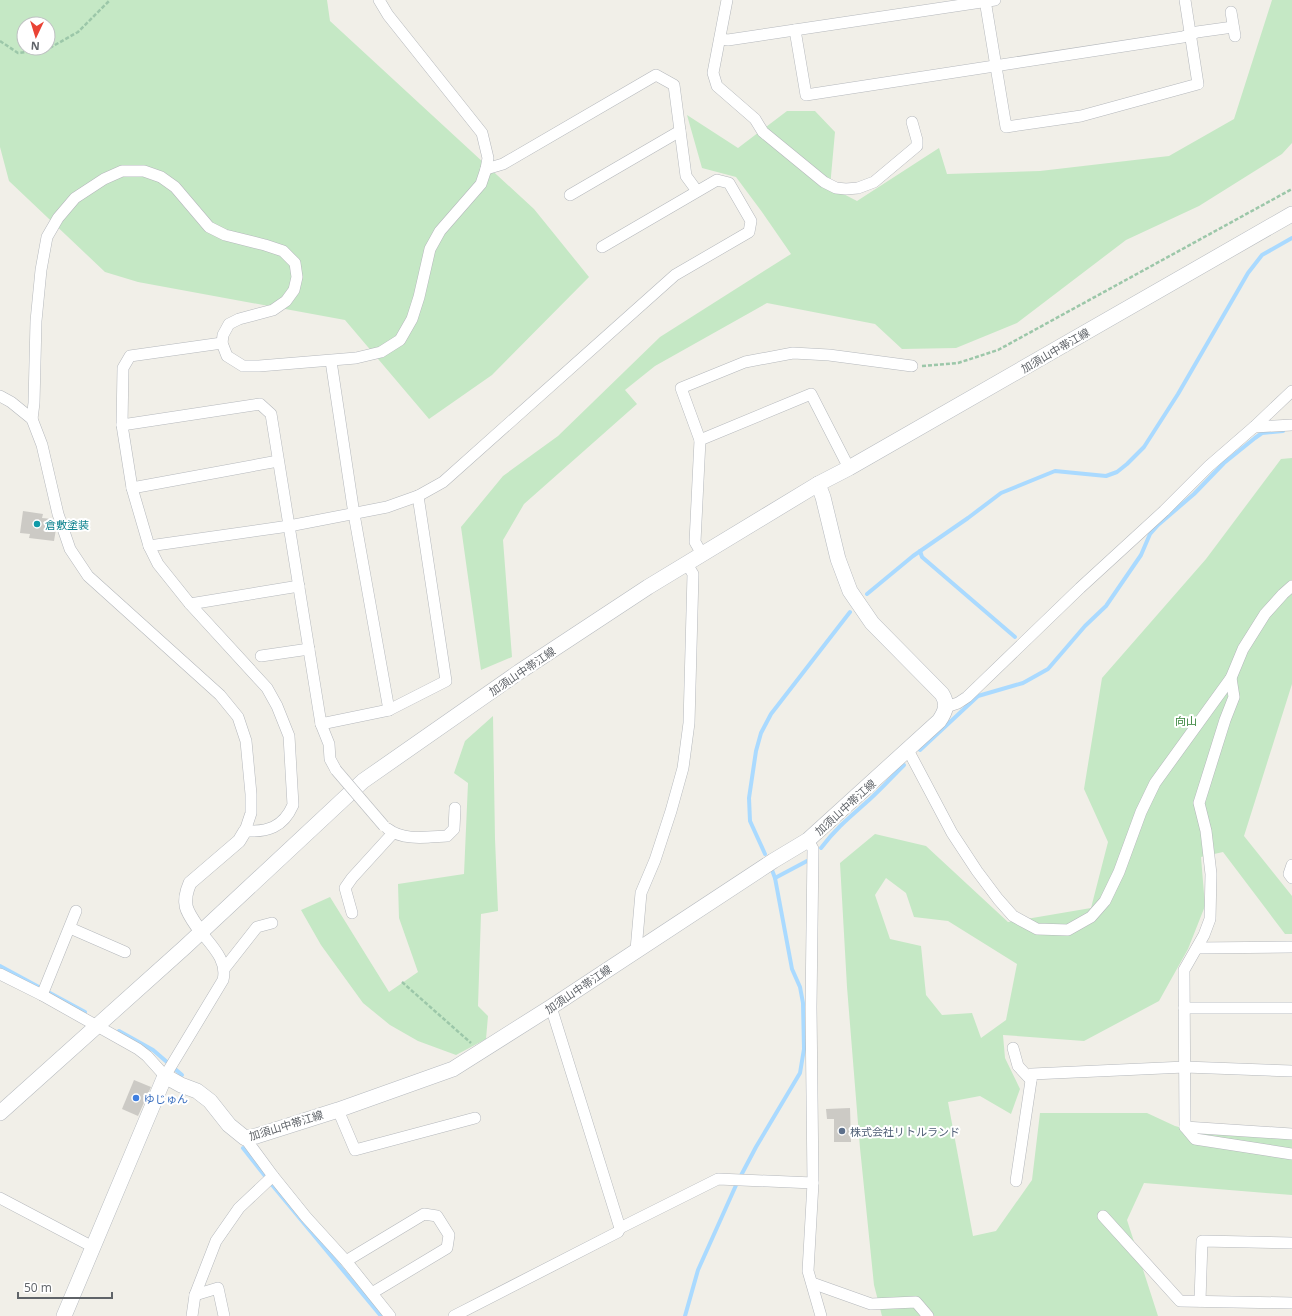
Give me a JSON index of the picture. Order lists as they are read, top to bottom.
{
  "streets": {
    "main road": ["加須山中帯江線"]
  },
  "parks": ["向山"],
  "places": ["倉敷塗装", "ゆじゅん", "株式会社リトルランド"],
  "scale_bar": "50 m",
  "north": "bottom"
}
